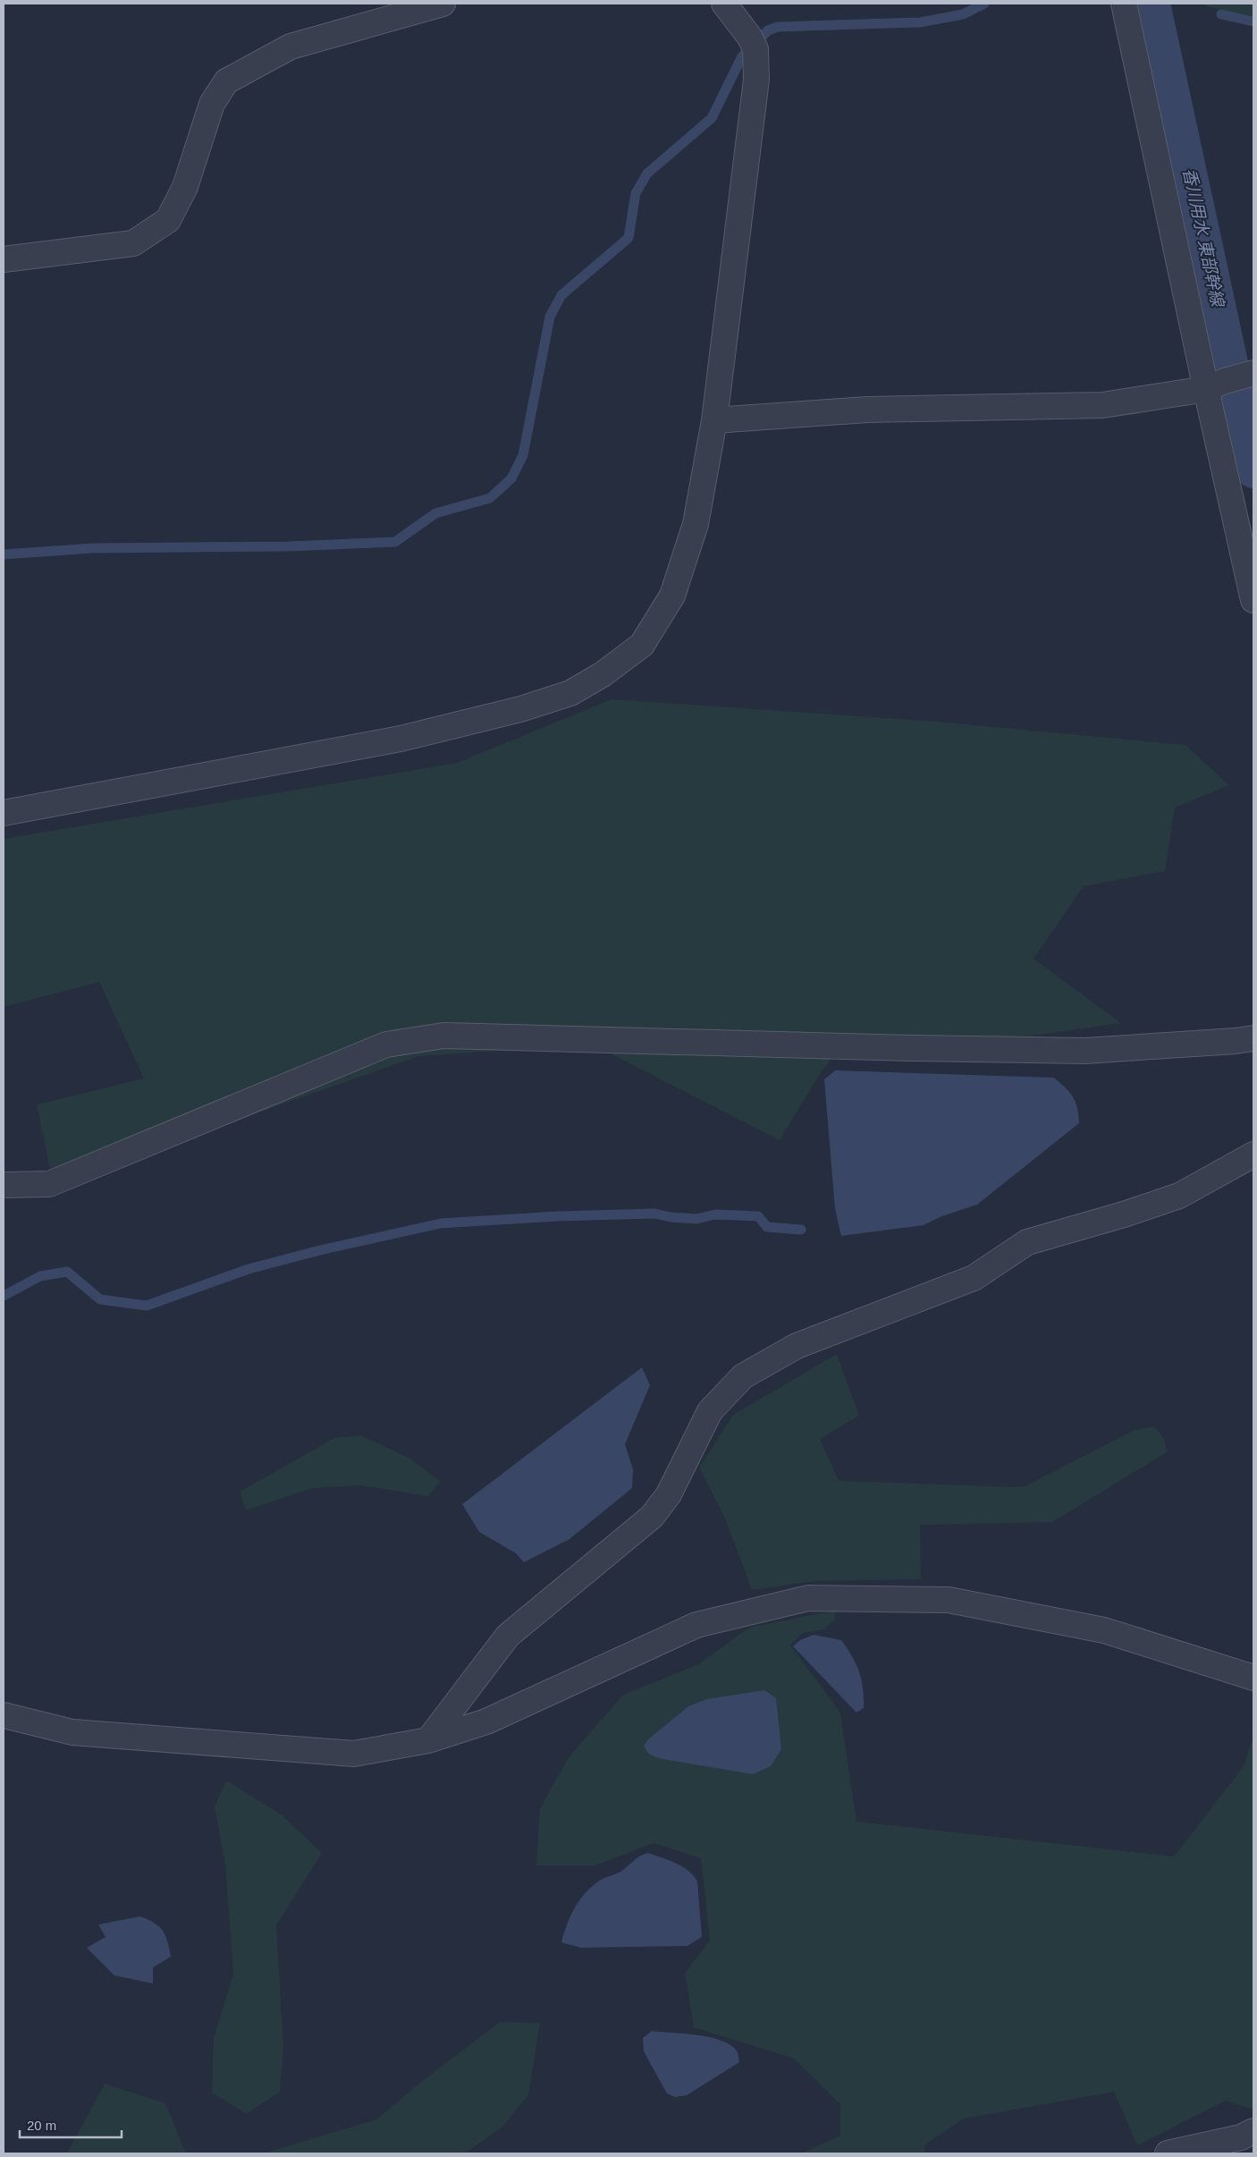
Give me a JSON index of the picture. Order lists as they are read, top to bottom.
{
  "water": ["香川用水 東部幹線"],
  "scale_bar": "20 m"
}
